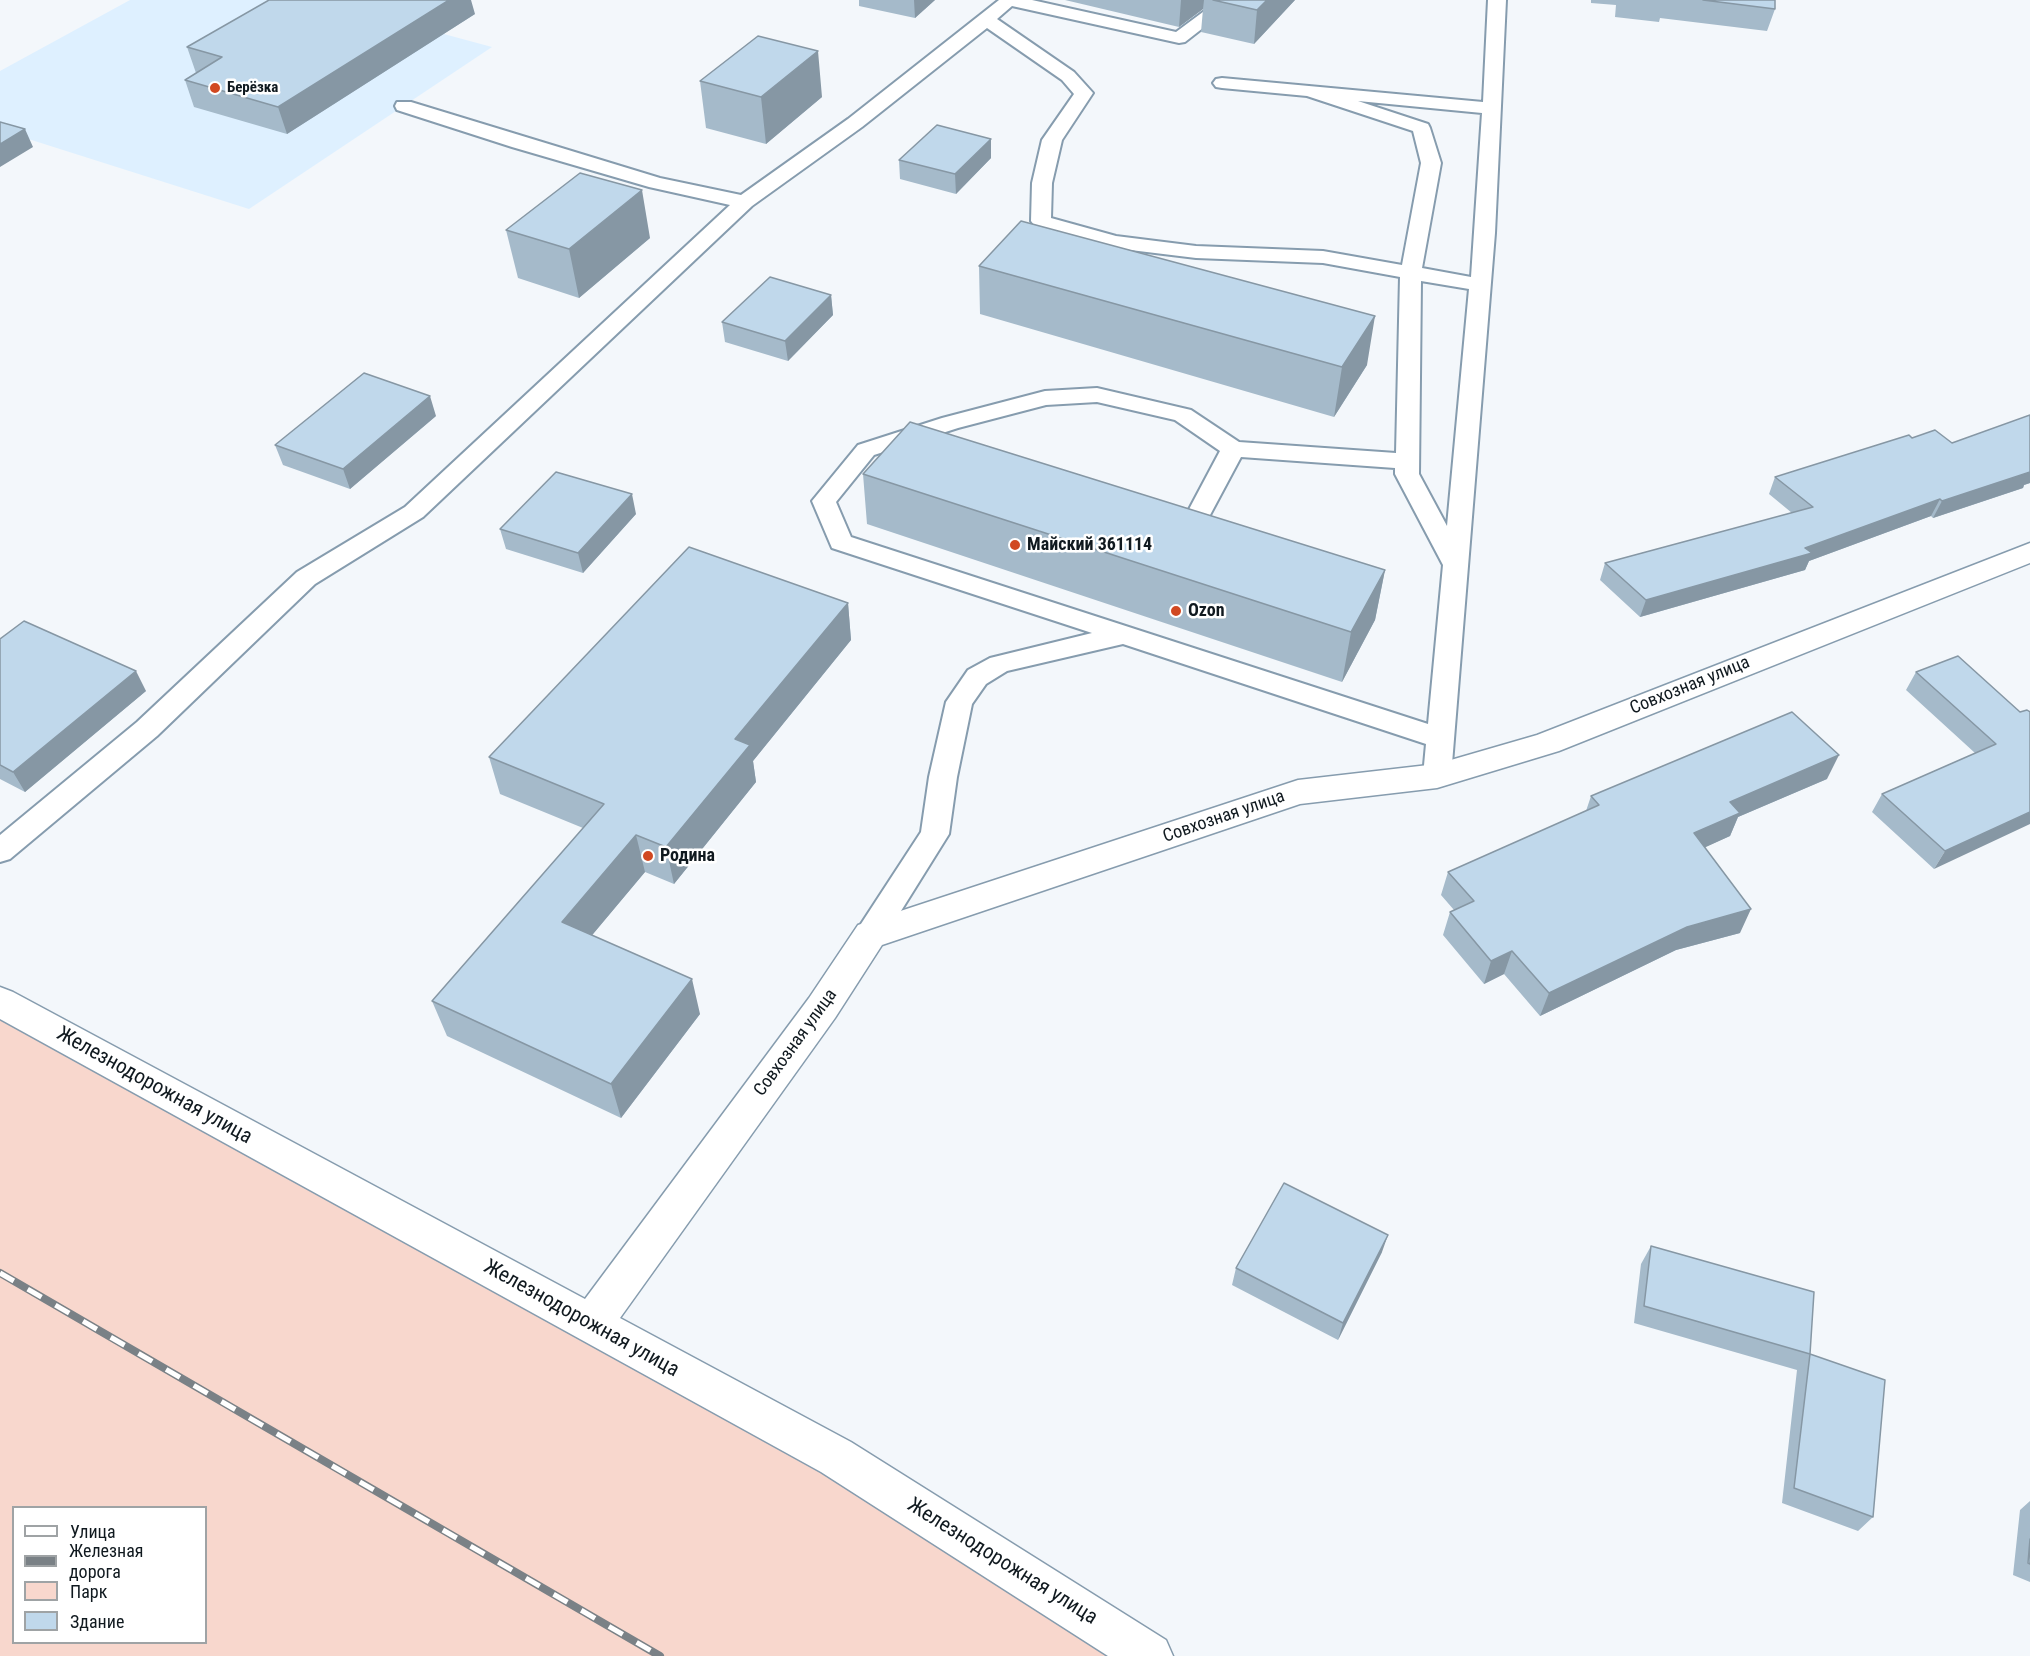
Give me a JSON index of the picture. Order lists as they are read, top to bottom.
{
  "streets": {
    "street": ["Совхозная улица", "Железнодорожная улица"]
  },
  "crossings": [
    ["Совхозная улица", "Железнодорожная улица"]
  ],
  "places": [
    "Берёзка",
    "Майский 361114",
    "Ozon",
    "Родина"
  ],
  "legend": [
    "Улица",
    "Железная дорога",
    "Парк",
    "Здание"
  ]
}
